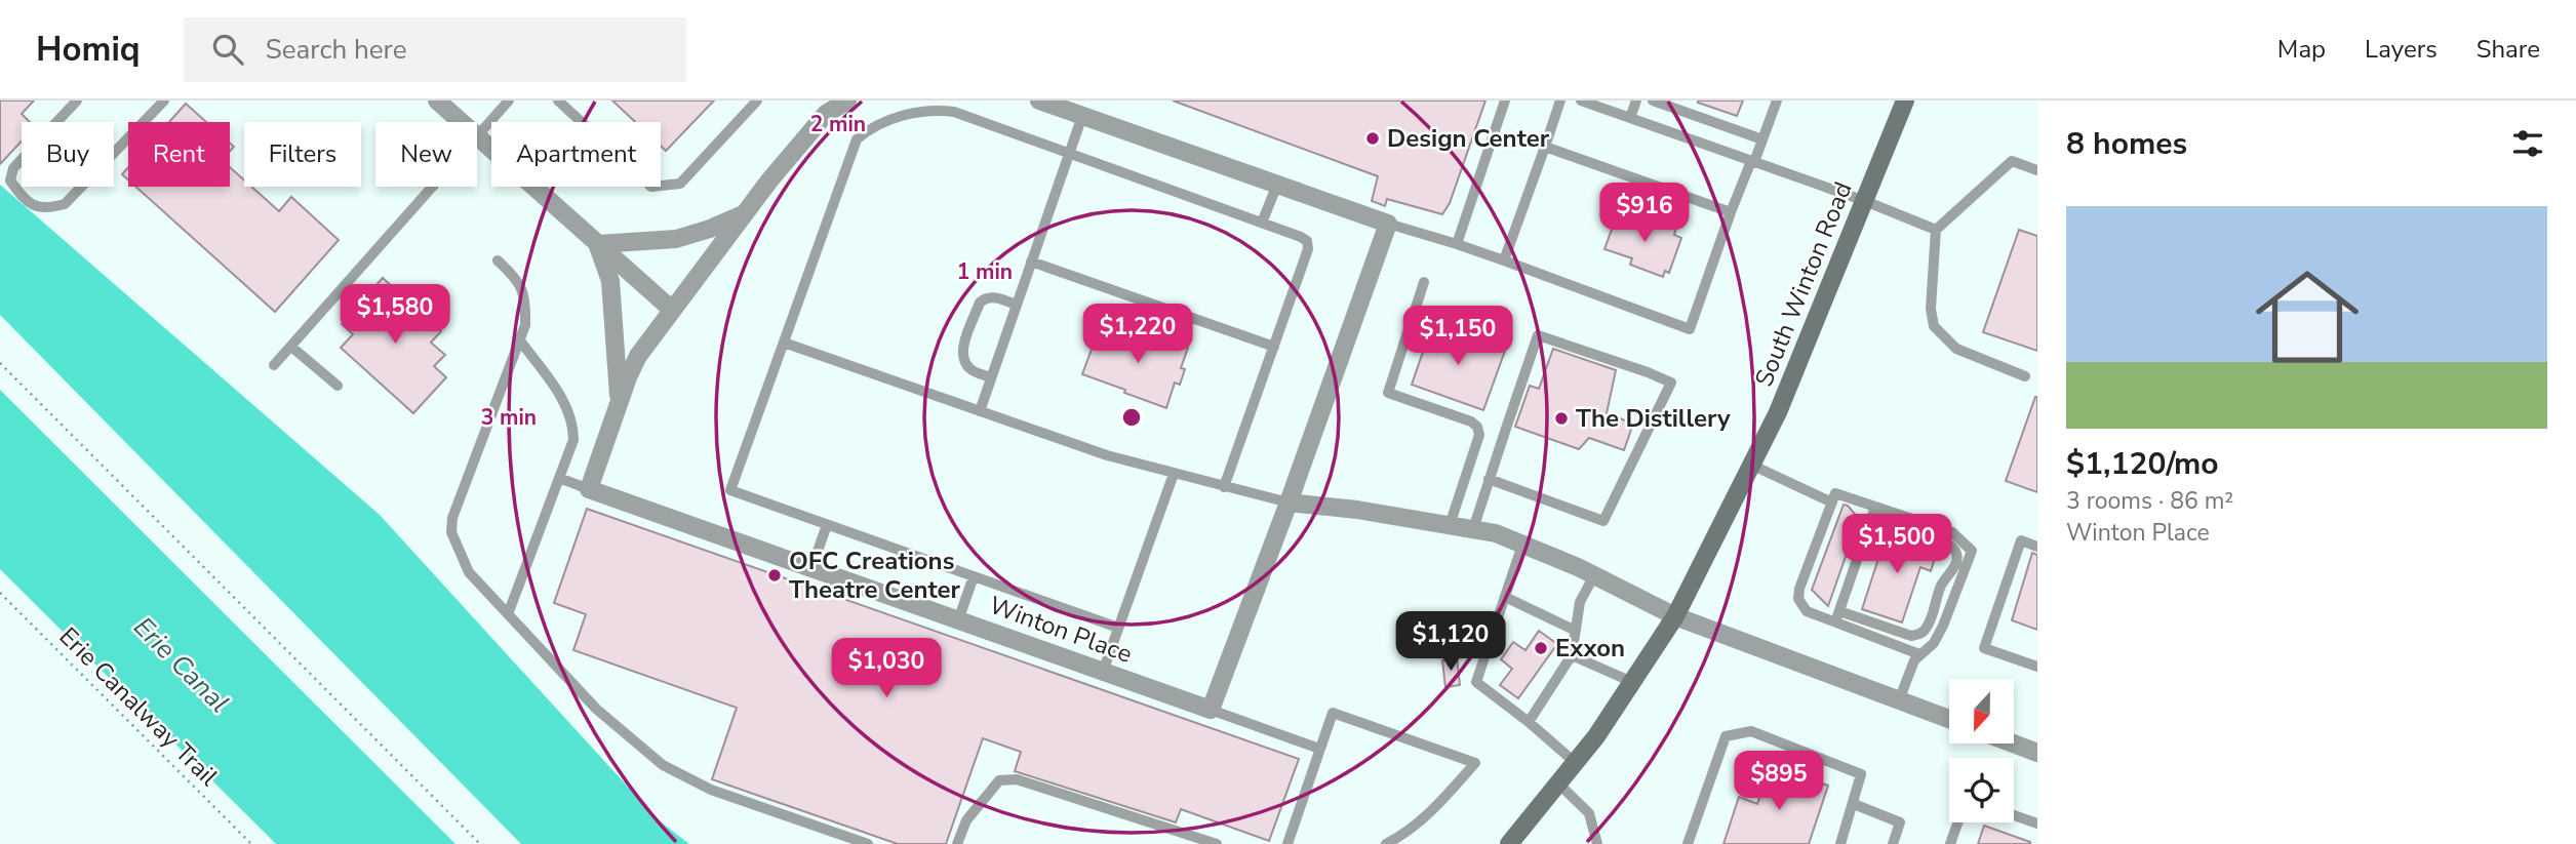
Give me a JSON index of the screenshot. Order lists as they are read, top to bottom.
{
  "streets": {
    "main road": ["South Winton Road"],
    "street": ["Winton Place"],
    "path": ["Erie Canalway Trail"]
  },
  "water": ["Erie Canal"],
  "places": [
    "Design Center",
    "The Distillery",
    "OFC Creations Theatre Center",
    "Exxon"
  ],
  "north": "bottom",
  "page": {
    "header": "Homiq",
    "search": "Search here",
    "nav": ["Map", "Layers", "Share"],
    "heading": "8 homes",
    "chip": [
      "Buy",
      "Rent",
      "Filters",
      "New",
      "Apartment"
    ],
    "price": [
      "$916",
      "$1,580",
      "$1,220",
      "$1,150",
      "$1,500",
      "$1,120",
      "$1,030",
      "$895"
    ],
    "list": [
      {
        "name": "$1,120/mo",
        "note": "3 rooms · 86 m² · Winton Place"
      }
    ]
  },
  "rings": ["2 min", "1 min", "3 min"]
}
